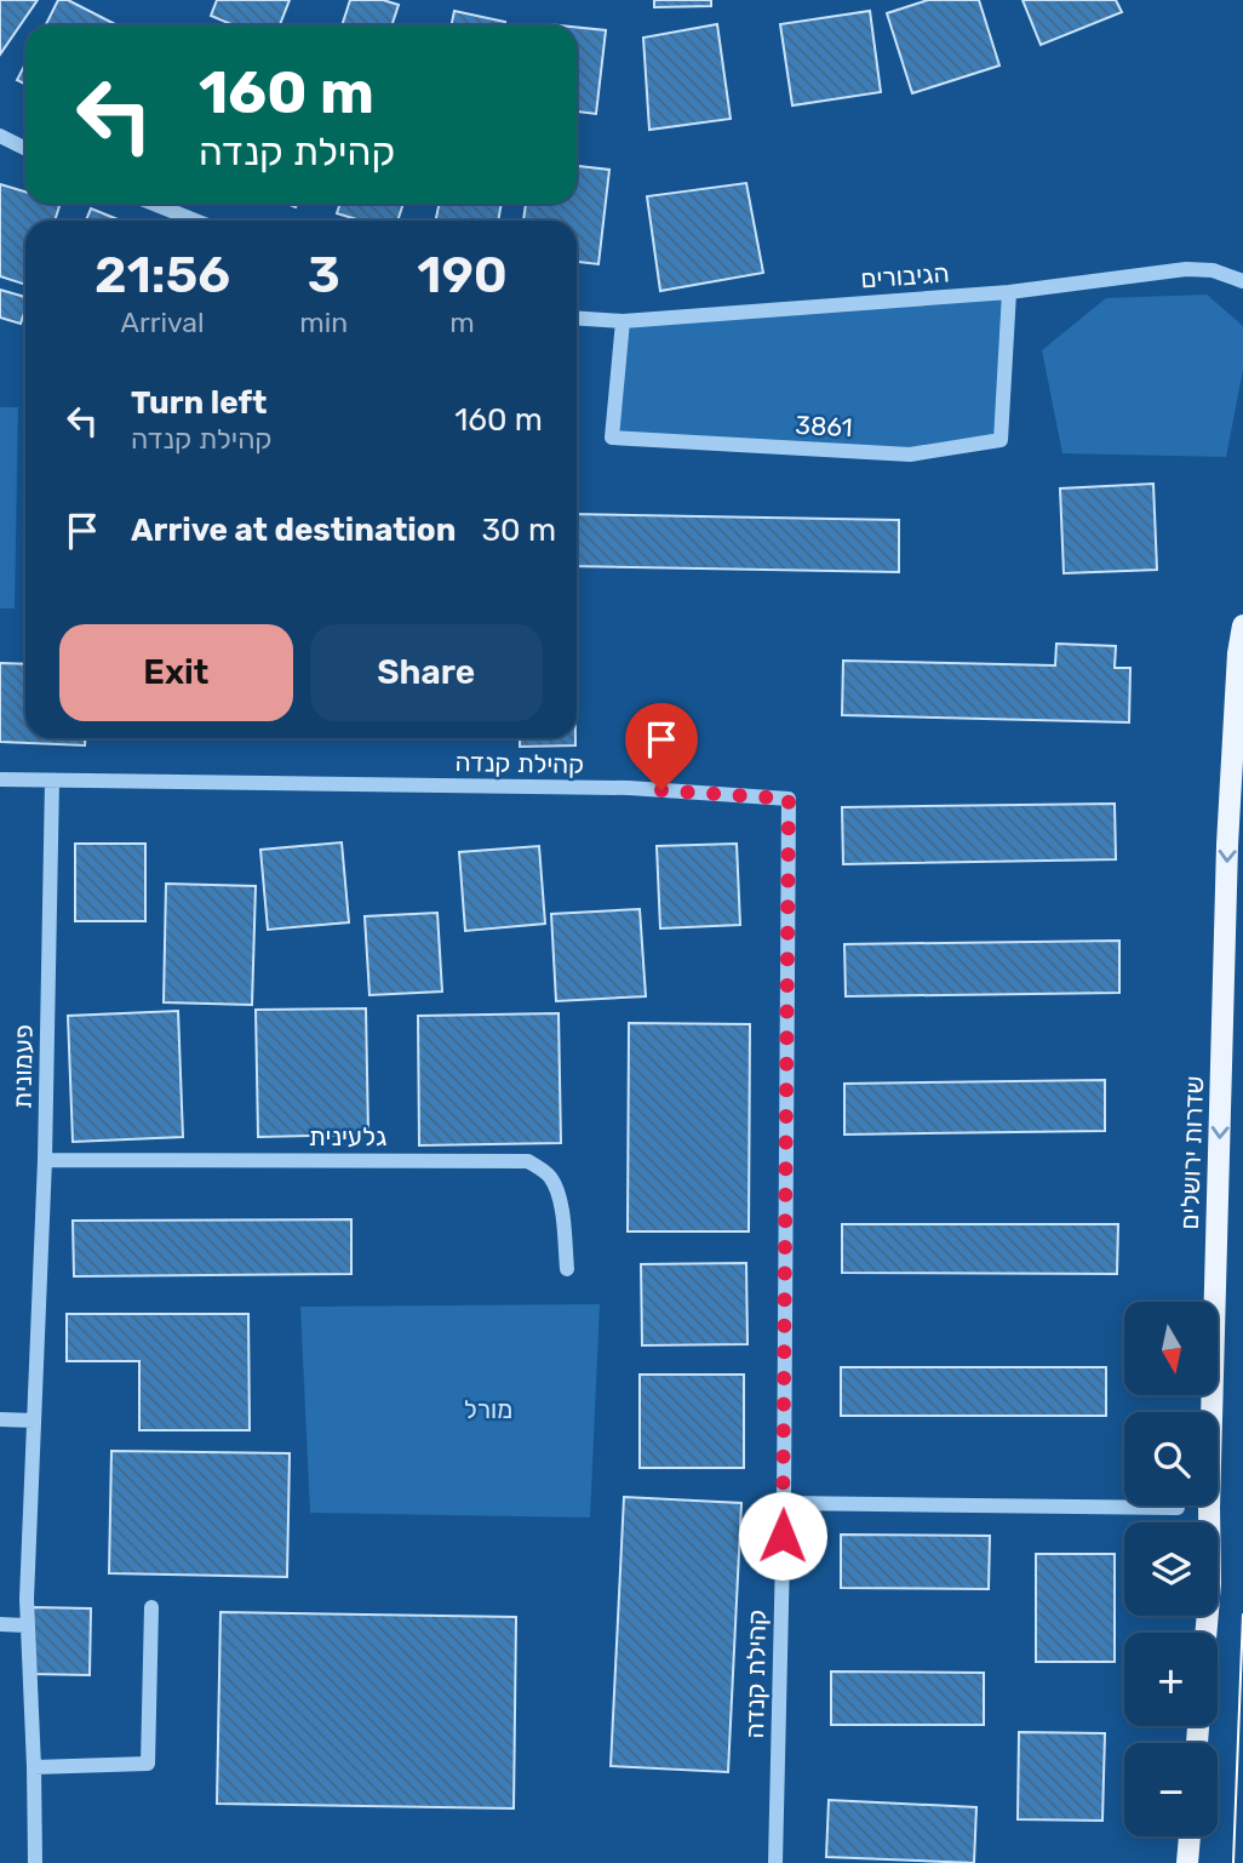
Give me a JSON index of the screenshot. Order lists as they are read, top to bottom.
{
  "streets": {
    "main road": ["שדרות ירושלים"],
    "street": [
      "הגיבורים",
      "3861",
      "קהילת קנדה",
      "פעמונית",
      "גלעינית"
    ]
  },
  "crossings": [
    ["הגיבורים", "3861"],
    ["קהילת קנדה", "פעמונית"],
    ["פעמונית", "גלעינית"]
  ],
  "one_way": ["שדרות ירושלים"],
  "parks": ["מורל"],
  "north": "bottom",
  "page": {
    "turn": ["160 m", "קהילת קנדה"],
    "eta": [
      "21:56",
      "Arrival",
      "3",
      "min",
      "190",
      "m"
    ],
    "list": [
      {
        "name": "Turn left",
        "note": "קהילת קנדה",
        "value": "160 m"
      },
      {
        "name": "Arrive at destination",
        "value": "30 m"
      }
    ],
    "buttons": ["Exit", "Share"],
    "map_buttons": ["+", "−"]
  }
}
